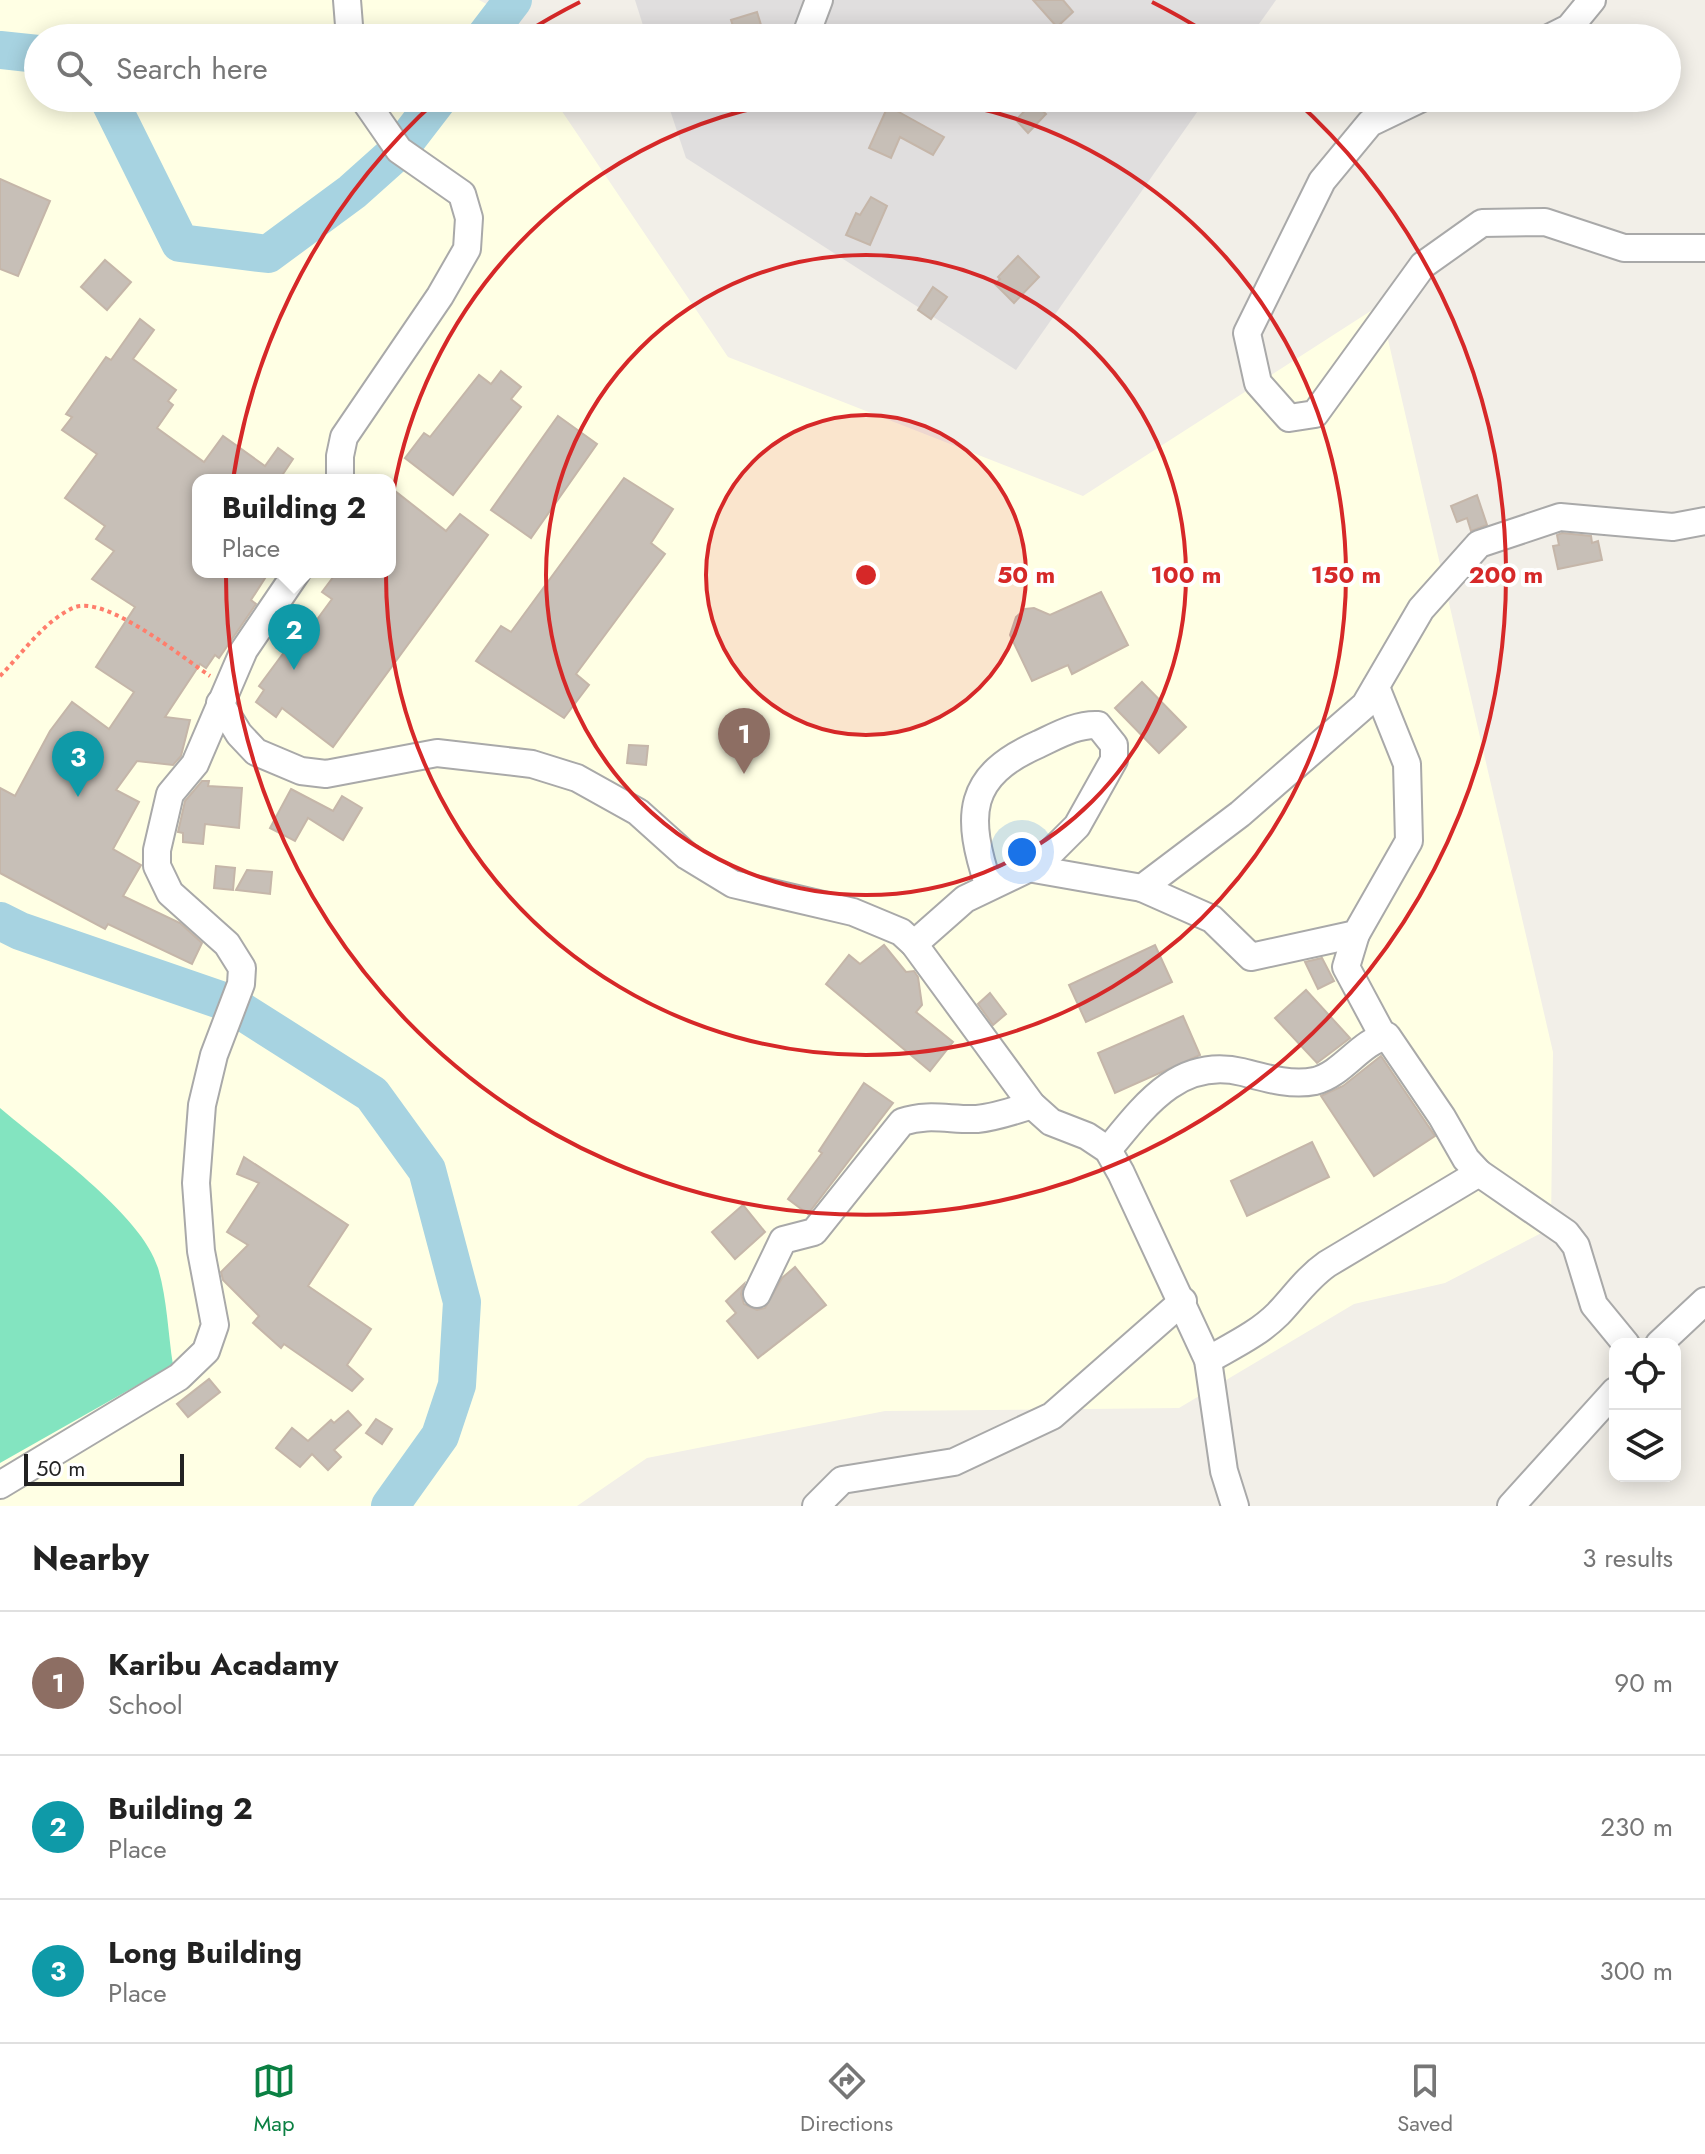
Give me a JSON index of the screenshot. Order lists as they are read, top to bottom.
{
  "scale_bar": "50 m",
  "page": {
    "search": "Search here",
    "popup": ["Building 2", "Place"],
    "pins": ["2", "1", "3"],
    "scale": "50 m",
    "heading": ["Nearby", "3 results"],
    "list": [
      {
        "mark": "1",
        "name": "Karibu Acadamy",
        "note": "School",
        "value": "90 m"
      },
      {
        "mark": "2",
        "name": "Building 2",
        "note": "Place",
        "value": "230 m"
      },
      {
        "mark": "3",
        "name": "Long Building",
        "note": "Place",
        "value": "300 m"
      }
    ],
    "nav": ["Map", "Directions", "Saved"]
  },
  "rings": [
    "50 m",
    "100 m",
    "150 m",
    "200 m"
  ]
}
